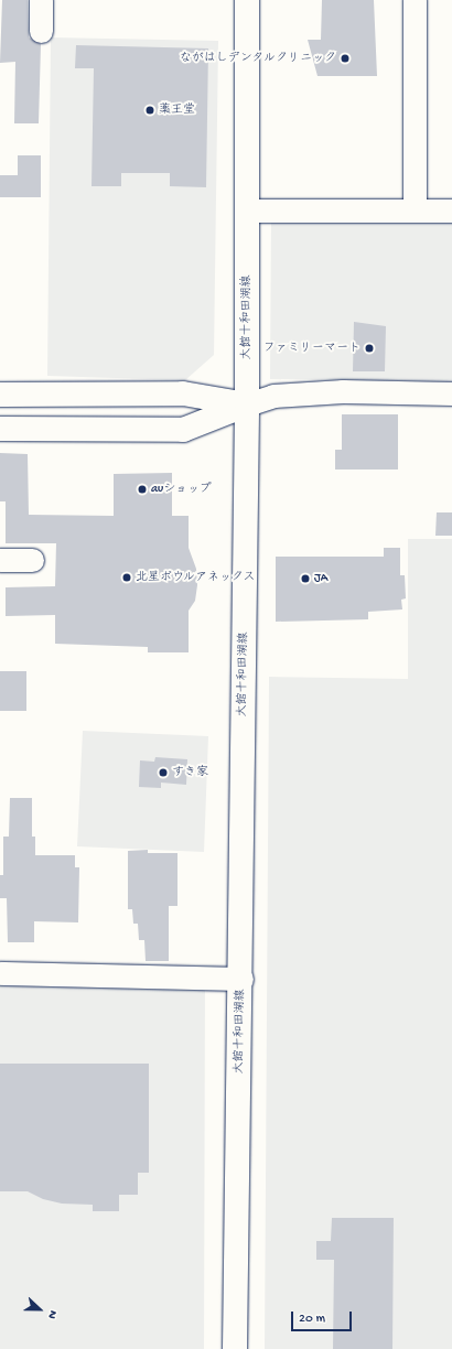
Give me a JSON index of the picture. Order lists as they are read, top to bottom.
{
  "streets": {
    "main road": ["大館十和田湖線"]
  },
  "places": [
    "ながはしデンタルクリニック",
    "薬王堂",
    "ファミリーマート",
    "auショップ",
    "北星ボウルアネックス",
    "JA",
    "すき家"
  ],
  "scale_bar": "20 m",
  "north": "right"
}
